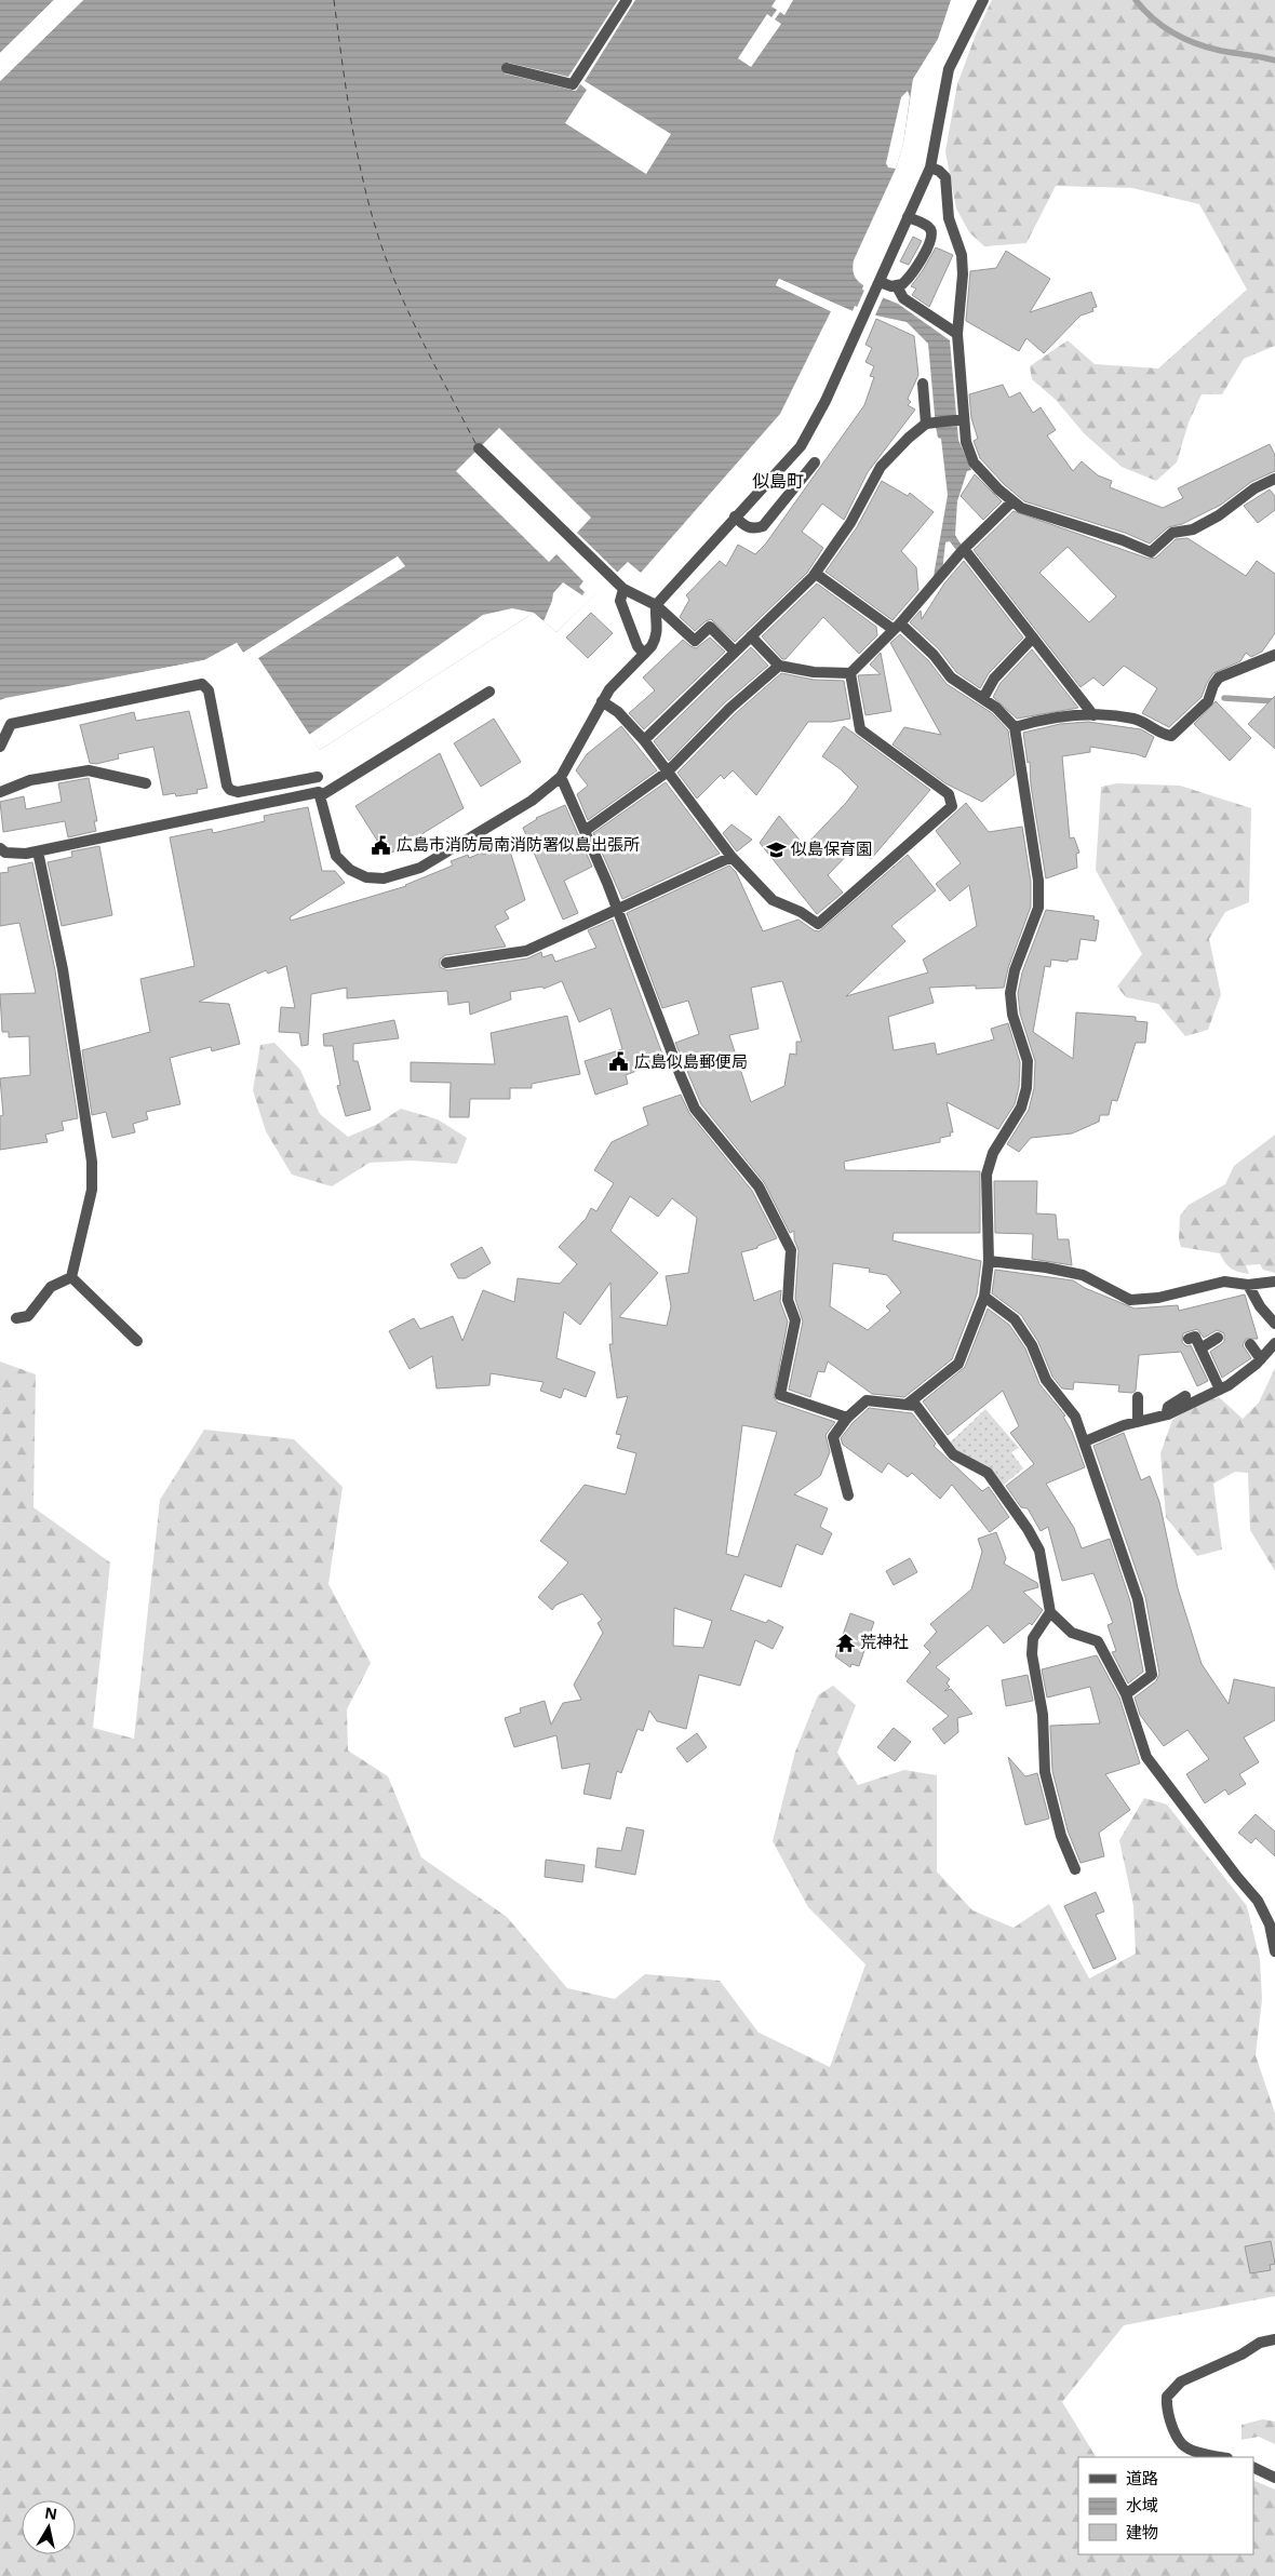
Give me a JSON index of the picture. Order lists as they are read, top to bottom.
{
  "districts": ["似島町"],
  "places": {
    "public building": ["広島市消防局南消防署似島出張所", "広島似島郵便局"],
    "school or university": ["似島保育園"],
    "temple": ["荒神社"]
  },
  "legend": ["道路", "水域", "建物"],
  "north": "top"
}
